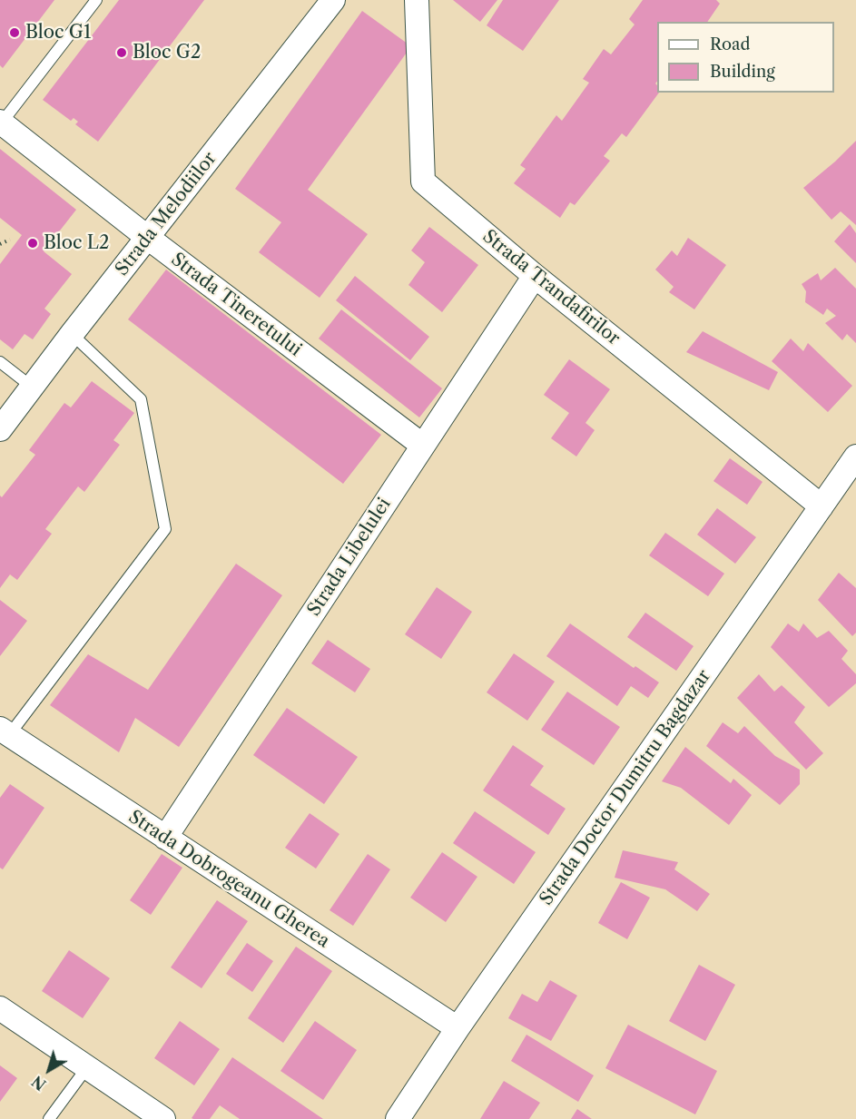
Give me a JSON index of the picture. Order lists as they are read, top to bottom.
{
  "streets": {
    "street": [
      "Strada Melodiilor",
      "Strada Trandafirilor",
      "Strada Tineretului",
      "Strada Libelulei",
      "Strada Doctor Dumitru Bagdazar",
      "Strada Dobrogeanu Gherea"
    ]
  },
  "crossings": [
    ["Strada Melodiilor", "Strada Tineretului"],
    ["Strada Trandafirilor", "Strada Libelulei"],
    ["Strada Trandafirilor", "Strada Doctor Dumitru Bagdazar"],
    ["Strada Tineretului", "Strada Libelulei"],
    ["Strada Libelulei", "Strada Dobrogeanu Gherea"],
    ["Strada Doctor Dumitru Bagdazar", "Strada Dobrogeanu Gherea"]
  ],
  "places": ["Bloc G1", "Bloc G2", "Bloc L2"],
  "legend": ["Road", "Building"],
  "north": "bottom left"
}
